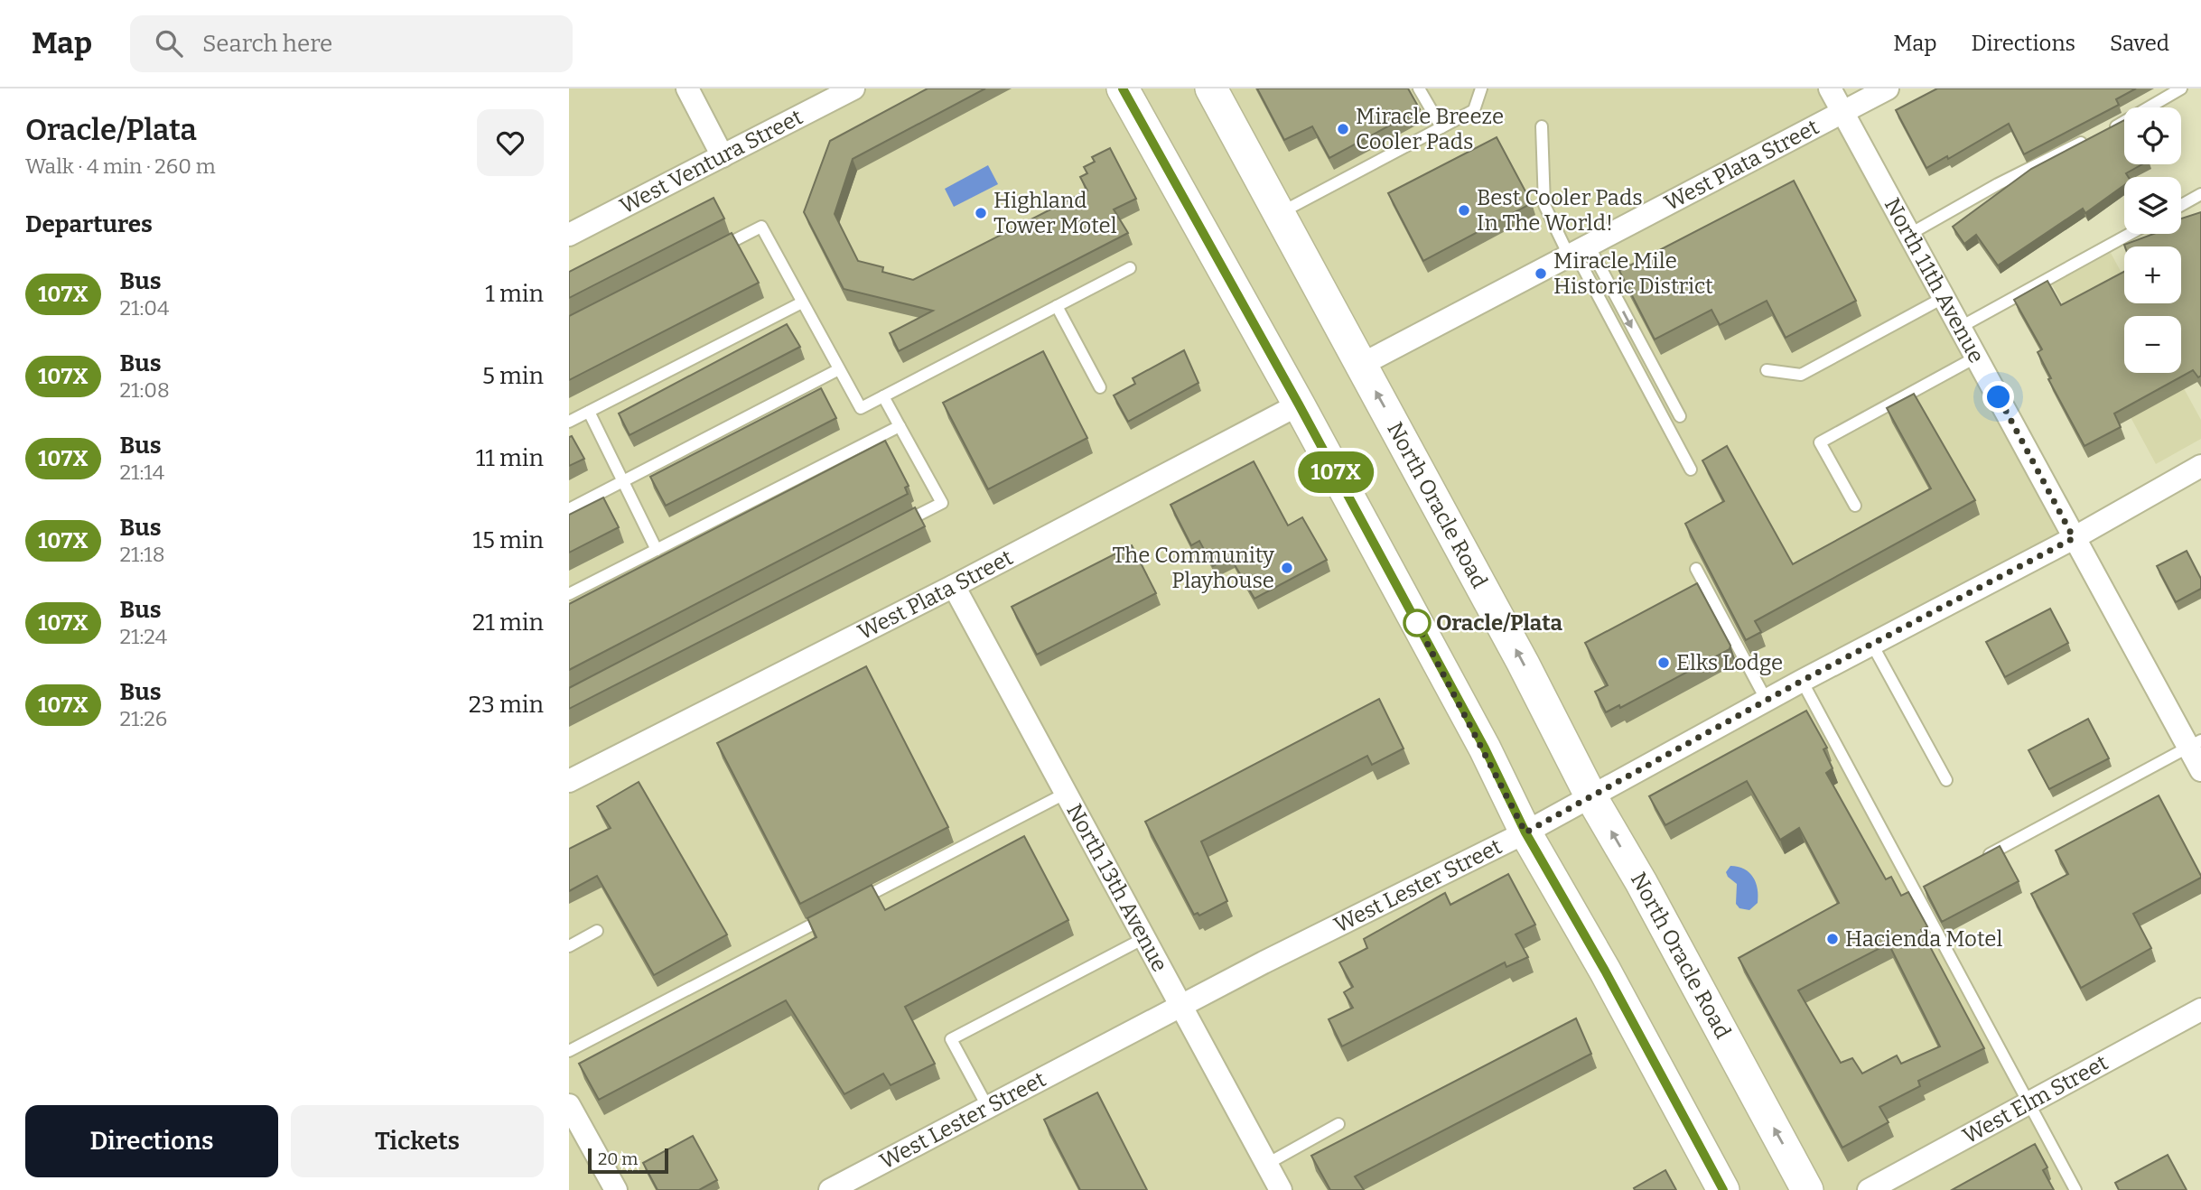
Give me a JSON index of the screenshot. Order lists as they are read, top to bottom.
{
  "streets": {
    "main road": ["North Oracle Road"],
    "street": [
      "West Ventura Street",
      "West Plata Street",
      "North 11th Avenue",
      "West Lester Street",
      "North 13th Avenue",
      "West Elm Street"
    ]
  },
  "crossings": [
    ["West Plata Street", "North 11th Avenue"],
    ["West Plata Street", "North Oracle Road"],
    ["West Plata Street", "North 13th Avenue"],
    ["North 11th Avenue", "West Lester Street"],
    ["North Oracle Road", "West Lester Street"],
    ["West Lester Street", "North 13th Avenue"]
  ],
  "places": [
    "Miracle Breeze Cooler Pads",
    "Best Cooler Pads In The World!",
    "Highland Tower Motel",
    "Miracle Mile Historic District",
    "The Community Playhouse",
    "Oracle/Plata",
    "Elks Lodge",
    "Hacienda Motel"
  ],
  "lines": ["bus line 107X"],
  "scale_bar": "20 m",
  "page": {
    "header": "Map",
    "search": "Search here",
    "nav": ["Map", "Directions", "Saved"],
    "heading": [
      ["Oracle/Plata", "Walk · 4 min · 260 m"],
      "Departures"
    ],
    "on_map": "107X",
    "map_buttons": ["+", "−"],
    "list": [
      {
        "mark": "107X",
        "name": "Bus",
        "note": "21:04",
        "value": "1 min"
      },
      {
        "mark": "107X",
        "name": "Bus",
        "note": "21:08",
        "value": "5 min"
      },
      {
        "mark": "107X",
        "name": "Bus",
        "note": "21:14",
        "value": "11 min"
      },
      {
        "mark": "107X",
        "name": "Bus",
        "note": "21:18",
        "value": "15 min"
      },
      {
        "mark": "107X",
        "name": "Bus",
        "note": "21:24",
        "value": "21 min"
      },
      {
        "mark": "107X",
        "name": "Bus",
        "note": "21:26",
        "value": "23 min"
      }
    ],
    "buttons": ["Directions", "Tickets"],
    "scale": "20 m"
  }
}
